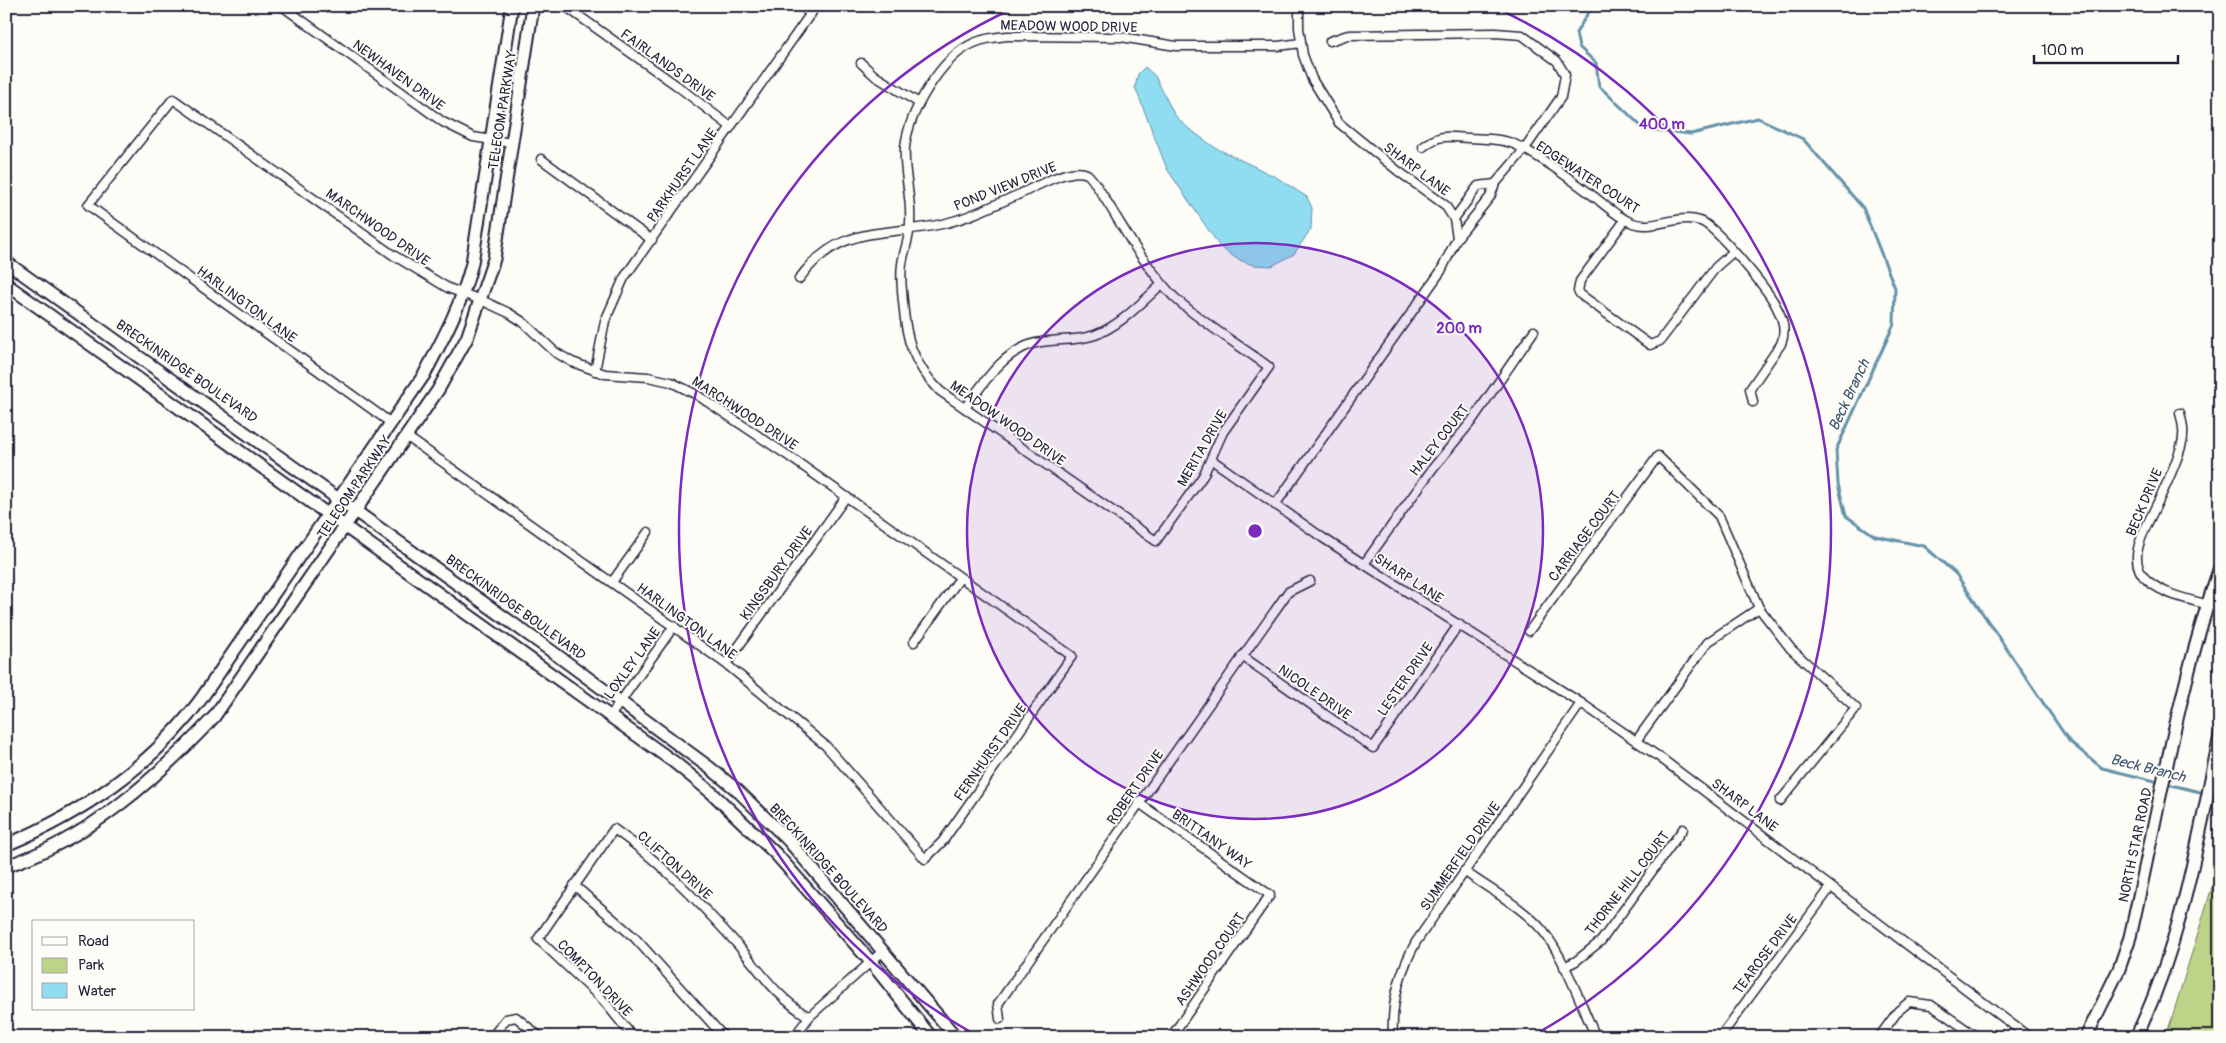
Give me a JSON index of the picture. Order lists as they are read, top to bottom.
{
  "streets": {
    "street": [
      "MEADOW WOOD DRIVE",
      "FAIRLANDS DRIVE",
      "NEWHAVEN DRIVE",
      "TELECOM PARKWAY",
      "SHARP LANE",
      "PARKHURST LANE",
      "EDGEWATER COURT",
      "POND VIEW DRIVE",
      "MARCHWOOD DRIVE",
      "HARLINGTON LANE",
      "BRECKINRIDGE BOULEVARD",
      "HALEY COURT",
      "MERITA DRIVE",
      "BECK DRIVE",
      "CARRIAGE COURT",
      "KINGSBURY DRIVE",
      "LOXLEY LANE",
      "LESTER DRIVE",
      "NICOLE DRIVE",
      "FERNHURST DRIVE",
      "ROBERT DRIVE",
      "BRITTANY WAY",
      "NORTH STAR ROAD",
      "SUMMERFIELD DRIVE",
      "CLIFTON DRIVE",
      "THORNE HILL COURT",
      "TEAROSE DRIVE",
      "ASHWOOD COURT",
      "COMPTON DRIVE"
    ]
  },
  "crossings": [
    ["MEADOW WOOD DRIVE", "SHARP LANE"],
    ["MEADOW WOOD DRIVE", "POND VIEW DRIVE"],
    ["MEADOW WOOD DRIVE", "MERITA DRIVE"],
    ["FAIRLANDS DRIVE", "PARKHURST LANE"],
    ["NEWHAVEN DRIVE", "TELECOM PARKWAY"],
    ["TELECOM PARKWAY", "MARCHWOOD DRIVE"],
    ["TELECOM PARKWAY", "HARLINGTON LANE"],
    ["TELECOM PARKWAY", "BRECKINRIDGE BOULEVARD"],
    ["SHARP LANE", "HALEY COURT"],
    ["SHARP LANE", "MERITA DRIVE"],
    ["SHARP LANE", "LESTER DRIVE"],
    ["SHARP LANE", "SUMMERFIELD DRIVE"],
    ["SHARP LANE", "TEAROSE DRIVE"],
    ["PARKHURST LANE", "MARCHWOOD DRIVE"],
    ["POND VIEW DRIVE", "MERITA DRIVE"],
    ["MARCHWOOD DRIVE", "HARLINGTON LANE"],
    ["MARCHWOOD DRIVE", "KINGSBURY DRIVE"],
    ["MARCHWOOD DRIVE", "FERNHURST DRIVE"],
    ["HARLINGTON LANE", "KINGSBURY DRIVE"],
    ["HARLINGTON LANE", "LOXLEY LANE"],
    ["HARLINGTON LANE", "FERNHURST DRIVE"],
    ["BRECKINRIDGE BOULEVARD", "LOXLEY LANE"],
    ["BECK DRIVE", "NORTH STAR ROAD"],
    ["LESTER DRIVE", "NICOLE DRIVE"],
    ["NICOLE DRIVE", "ROBERT DRIVE"],
    ["ROBERT DRIVE", "BRITTANY WAY"],
    ["BRITTANY WAY", "ASHWOOD COURT"],
    ["CLIFTON DRIVE", "COMPTON DRIVE"]
  ],
  "water": ["Beck Branch"],
  "legend": ["Road", "Park", "Water"],
  "scale_bar": "100 m",
  "rings": ["400 m", "200 m"]
}
